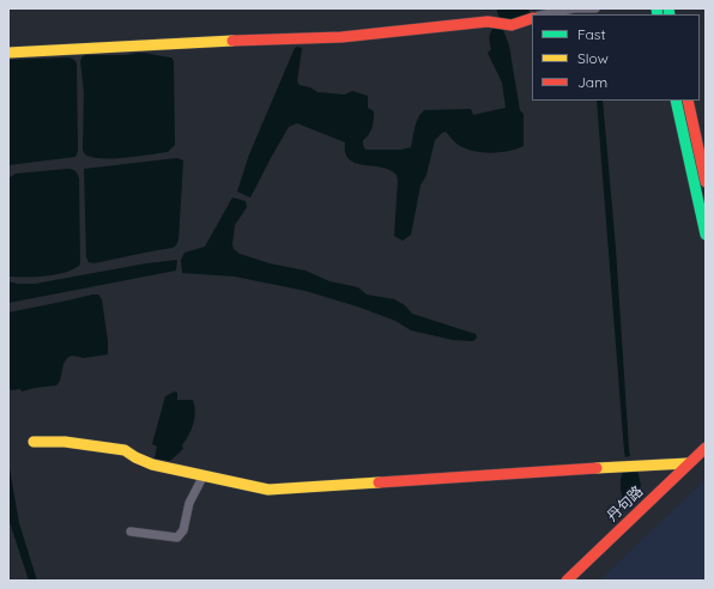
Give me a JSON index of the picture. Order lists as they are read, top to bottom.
{
  "streets": {
    "main road": ["丹句路"]
  },
  "legend": ["Fast", "Slow", "Jam"]
}
